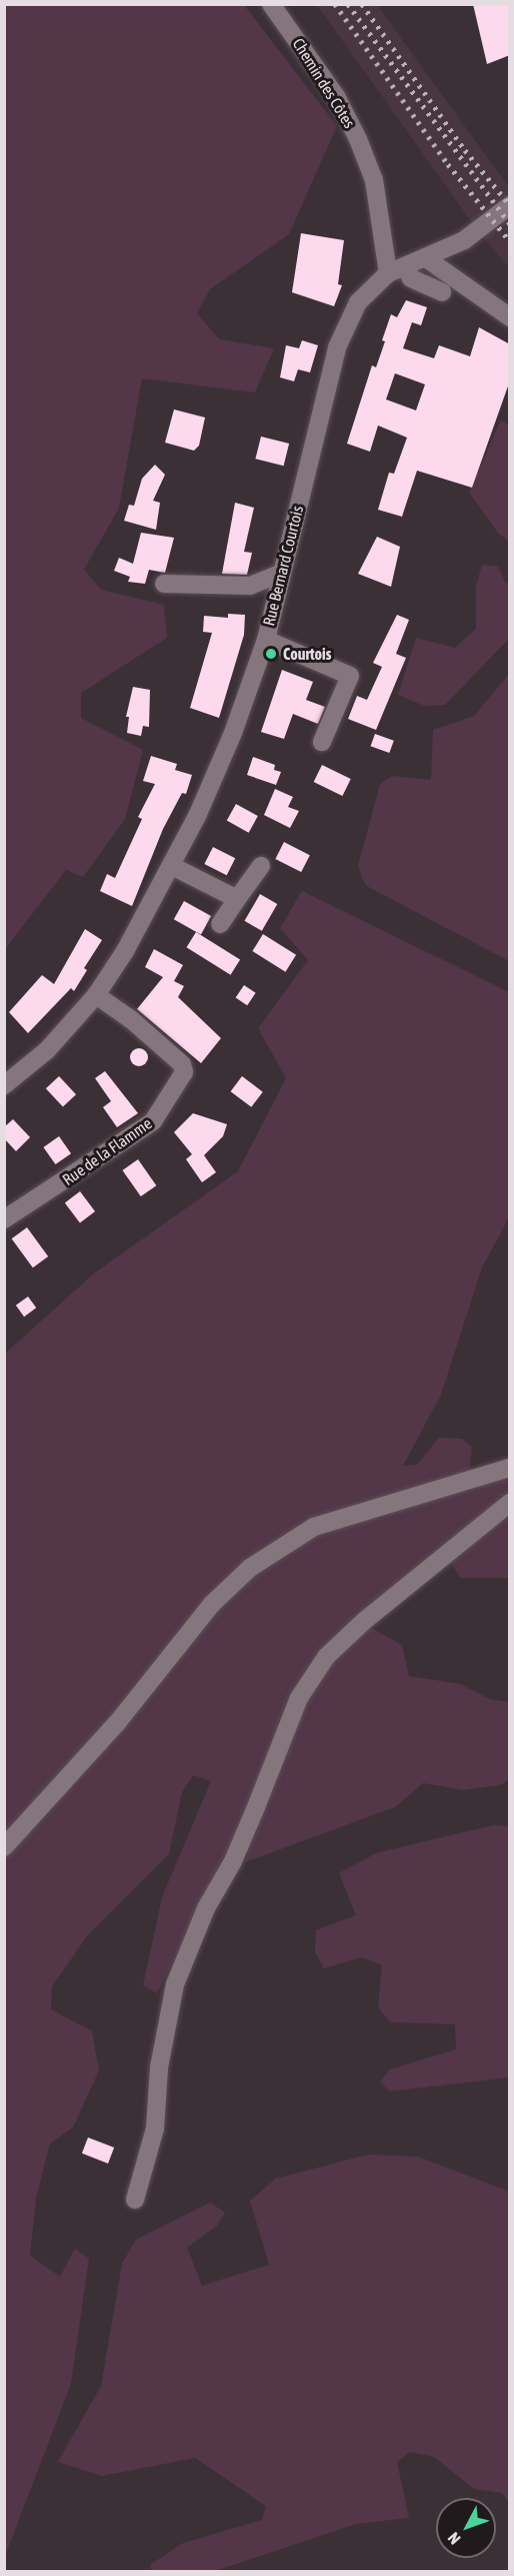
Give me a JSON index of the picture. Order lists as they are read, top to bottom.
{
  "streets": {
    "street": ["Chemin des Côtes", "Rue Bernard Courtois", "Rue de la Flamme"]
  },
  "crossings": [
    ["Chemin des Côtes", "Rue Bernard Courtois"],
    ["Rue Bernard Courtois", "Rue de la Flamme"]
  ],
  "places": ["Courtois"],
  "north": "bottom left"
}
